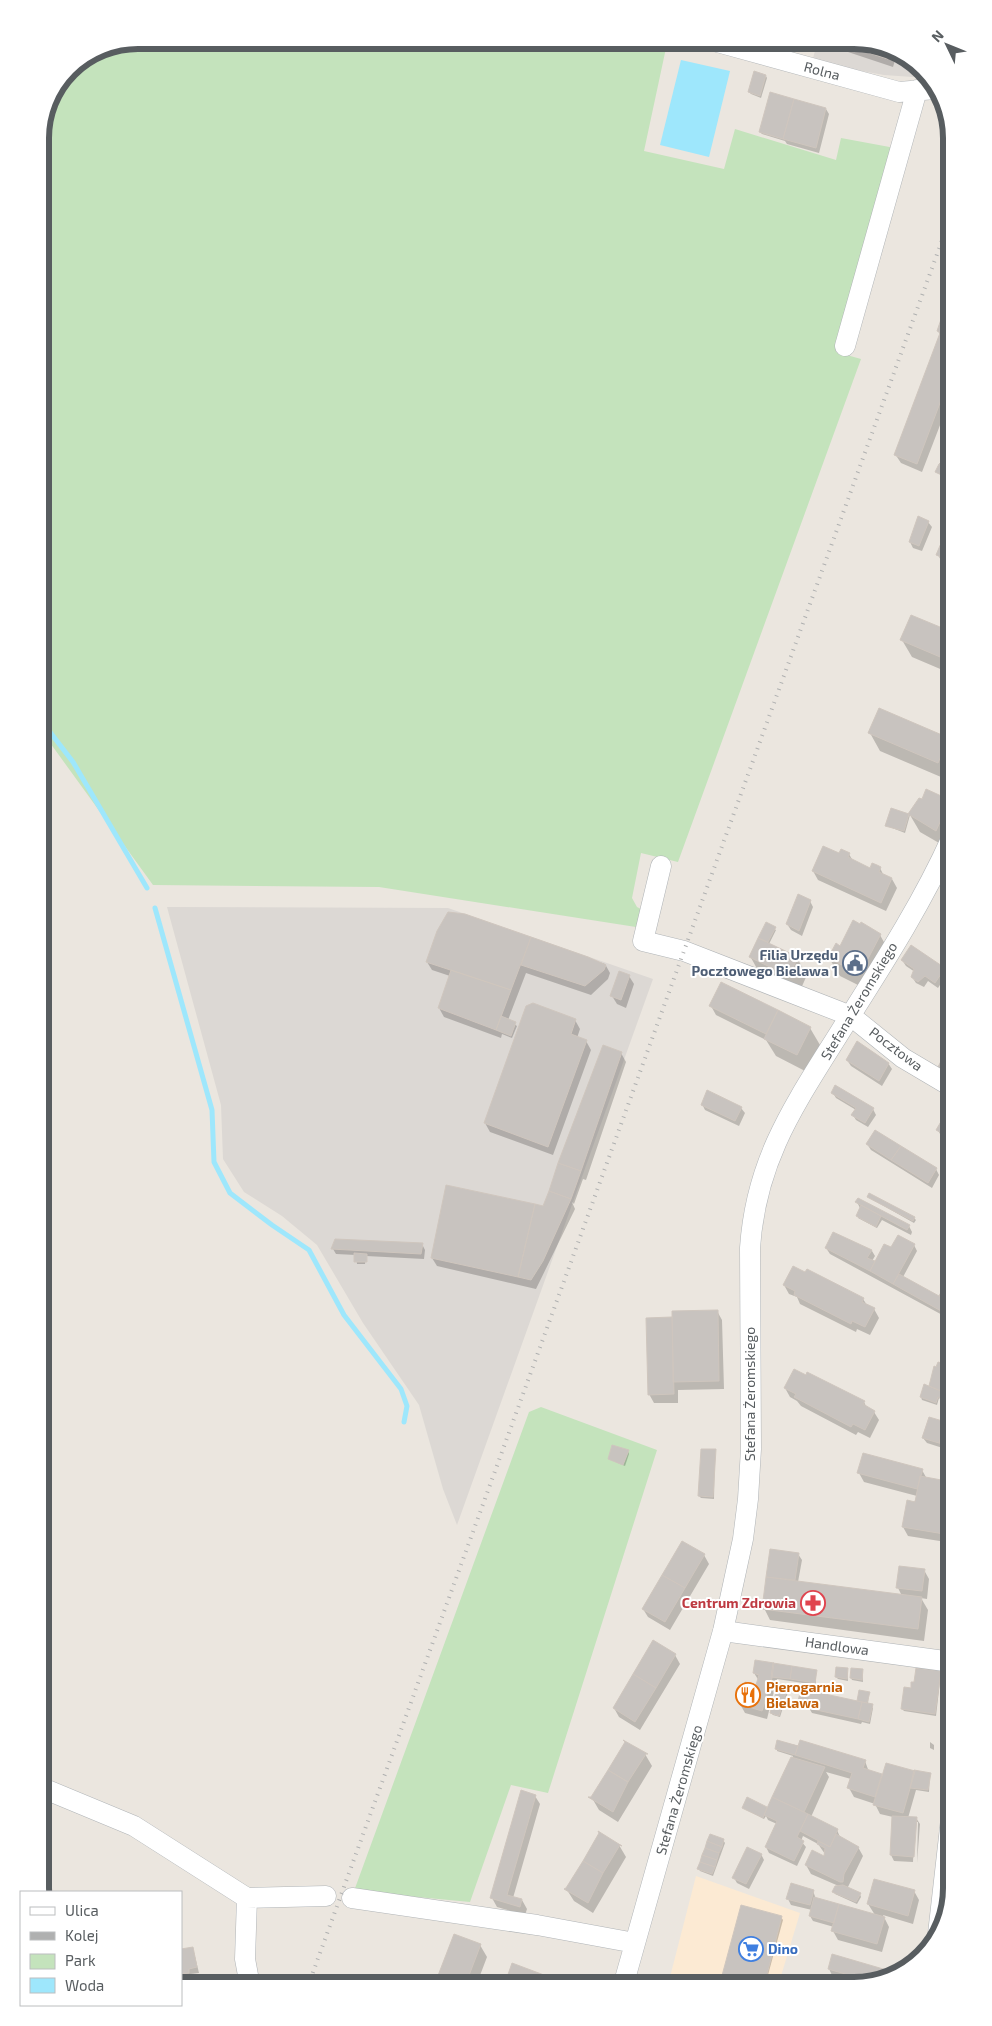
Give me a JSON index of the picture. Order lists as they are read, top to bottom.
{
  "streets": {
    "street": [
      "Rolna",
      "Stefana Żeromskiego",
      "Pocztowa",
      "Handlowa"
    ]
  },
  "crossings": [
    ["Stefana Żeromskiego", "Pocztowa"],
    ["Stefana Żeromskiego", "Handlowa"]
  ],
  "places": {
    "public building": ["Filia Urzędu Pocztowego Bielawa 1"],
    "pharmacy": ["Centrum Zdrowia"],
    "restaurant": ["Pierogarnia Bielawa"],
    "supermarket": ["Dino"]
  },
  "legend": [
    "Ulica",
    "Kolej",
    "Park",
    "Woda"
  ],
  "north": "top left"
}
